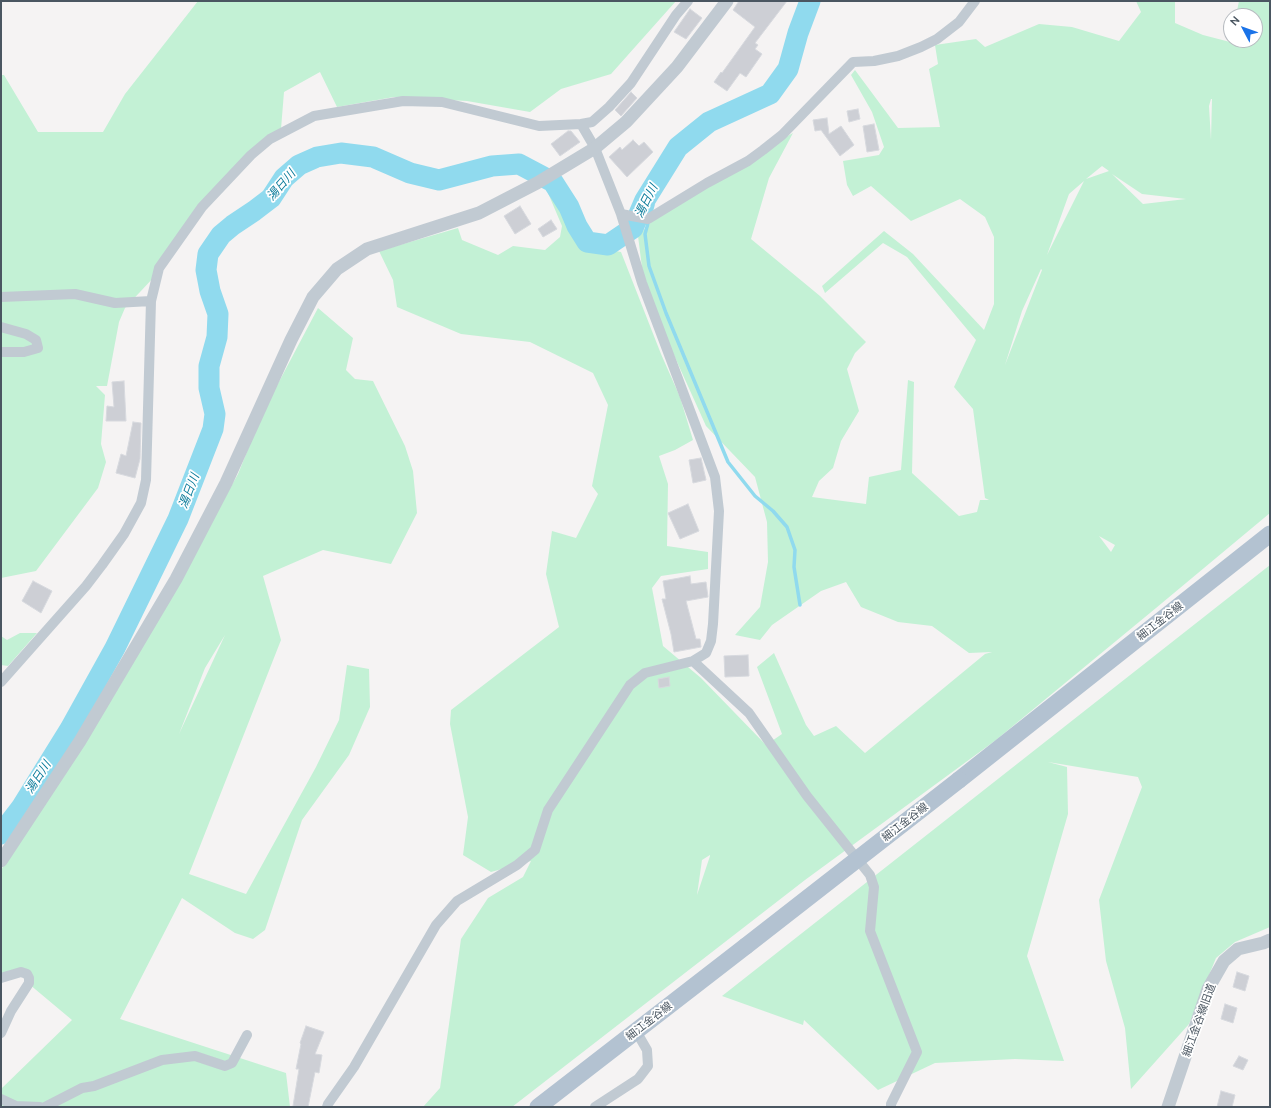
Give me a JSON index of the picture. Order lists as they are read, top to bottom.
{
  "streets": {
    "main road": ["細江金谷線"],
    "street": ["細江金谷線旧道"]
  },
  "water": ["湯日川"],
  "north": "top left"
}
